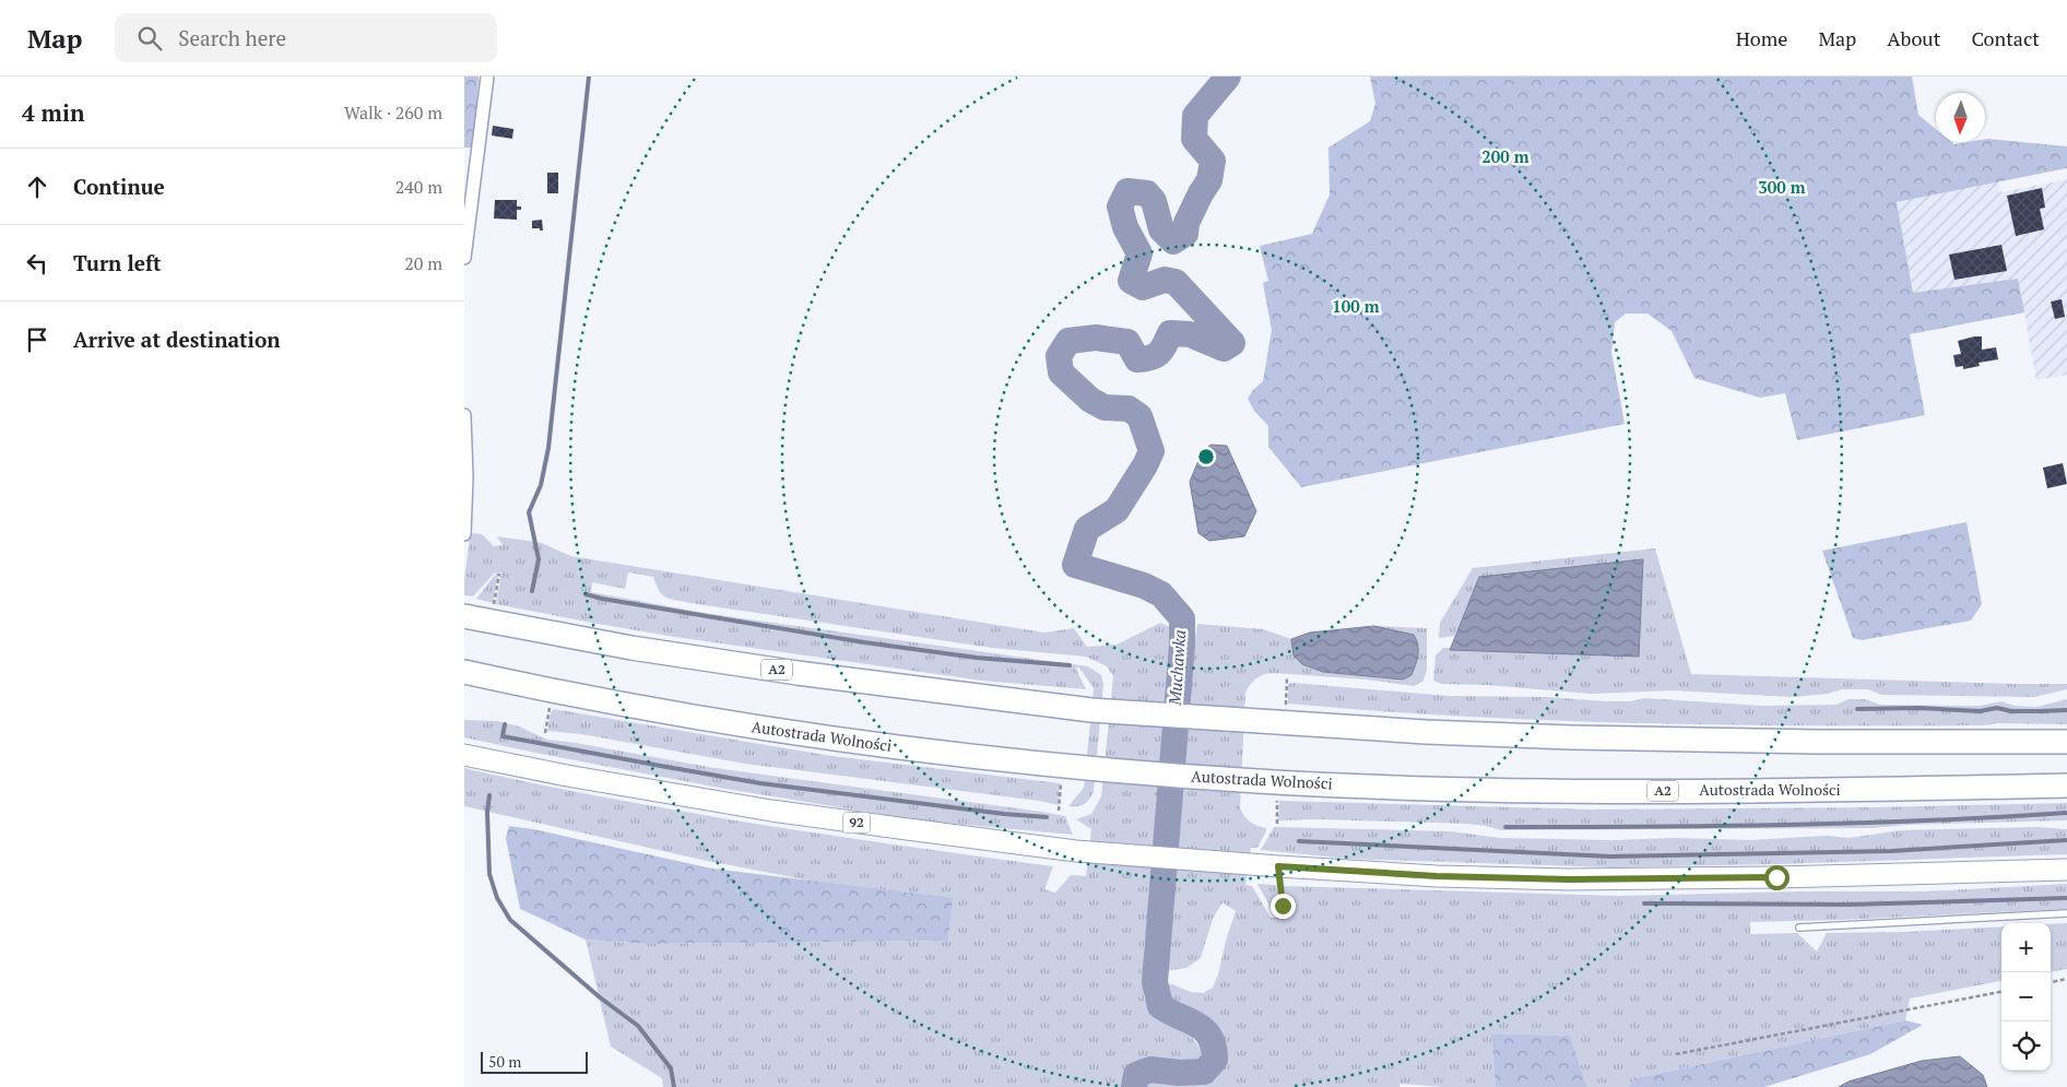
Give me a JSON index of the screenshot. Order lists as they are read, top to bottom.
{
  "streets": {
    "highway": ["A2", "Autostrada Wolności"],
    "main road": ["92"]
  },
  "water": ["Muchawka"],
  "scale_bar": "50 m",
  "north": "bottom",
  "page": {
    "header": "Map",
    "search": "Search here",
    "nav": [
      "Home",
      "Map",
      "About",
      "Contact"
    ],
    "heading": ["4 min", "Walk · 260 m"],
    "list": [
      ["Continue", "240 m"],
      ["Turn left", "20 m"],
      "Arrive at destination"
    ],
    "map_buttons": ["+", "−"],
    "scale": "50 m"
  },
  "rings": ["200 m", "300 m", "100 m"]
}
